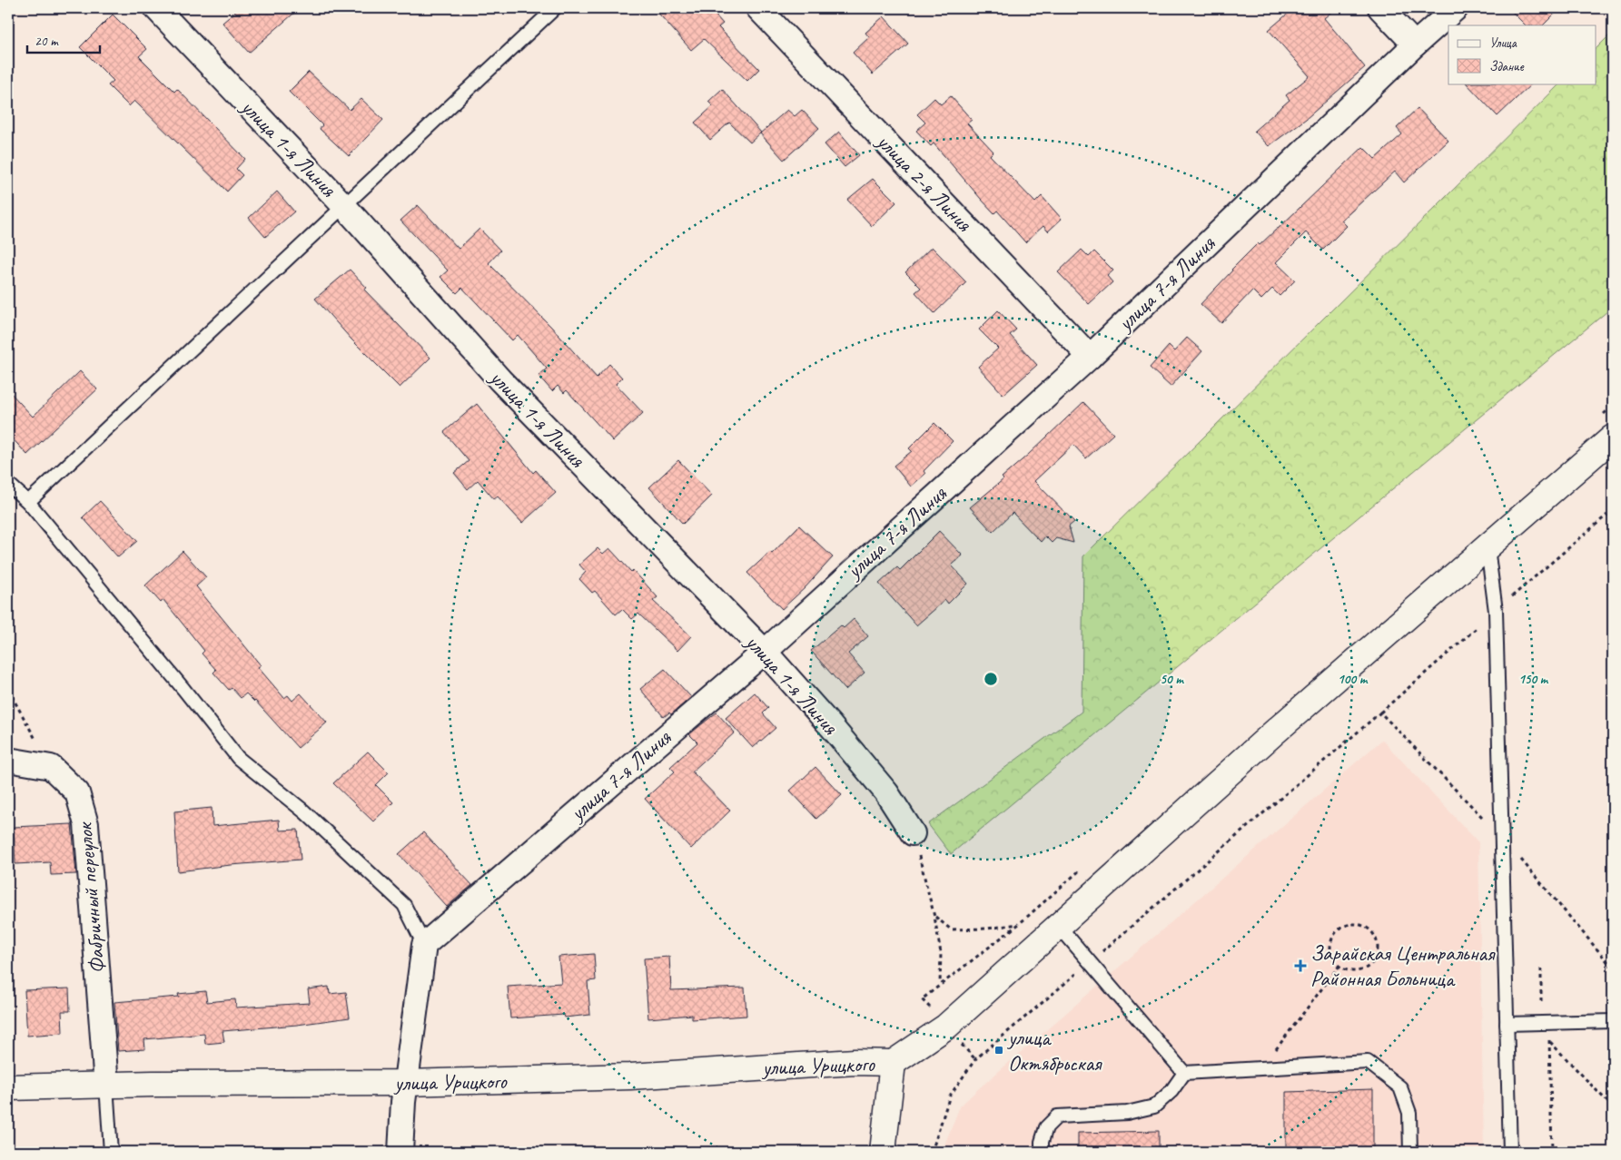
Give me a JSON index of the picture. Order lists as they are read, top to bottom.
{
  "streets": {
    "main road": ["улица Урицкого"],
    "street": [
      "улица 1-я Линия",
      "улица 2-я Линия",
      "улица 7-я Линия",
      "Фабричный переулок"
    ]
  },
  "crossings": [
    ["улица 1-я Линия", "улица 7-я Линия"],
    ["улица 2-я Линия", "улица 7-я Линия"],
    ["Фабричный переулок", "улица Урицкого"]
  ],
  "places": {
    "health": ["Зарайская Центральная Районная Больница"],
    "transit": ["улица Октябрьская"]
  },
  "legend": ["Улица", "Здание"],
  "scale_bar": "20 m",
  "rings": ["50 m", "100 m", "150 m"]
}
